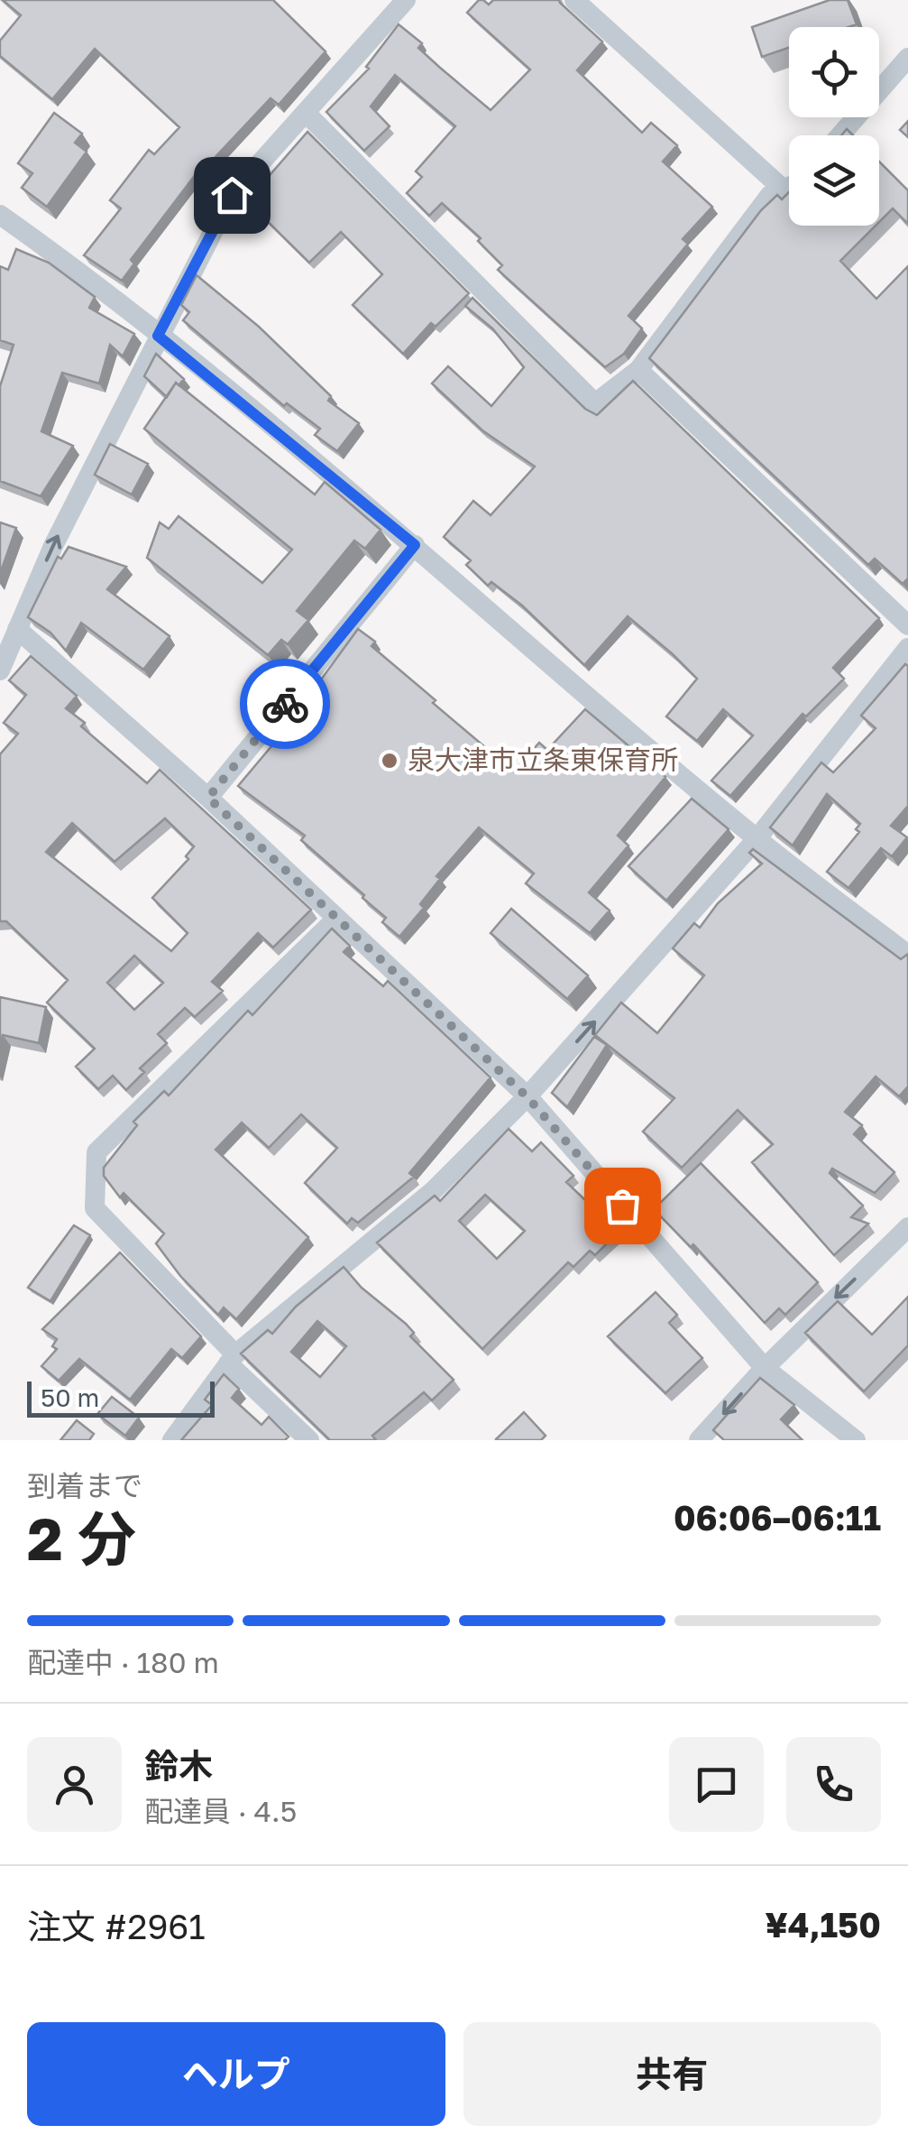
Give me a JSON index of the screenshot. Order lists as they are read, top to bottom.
{
  "places": ["泉大津市立条東保育所"],
  "scale_bar": "50 m",
  "page": {
    "scale": "50 m",
    "heading": ["2 分", "到着まで", "06:06–06:11"],
    "panel": [
      "鈴木",
      "配達員 · 4.5",
      "注文 #2961",
      "¥4,150"
    ],
    "bar": "配達中 · 180 m",
    "buttons": ["ヘルプ", "共有"]
  }
}
